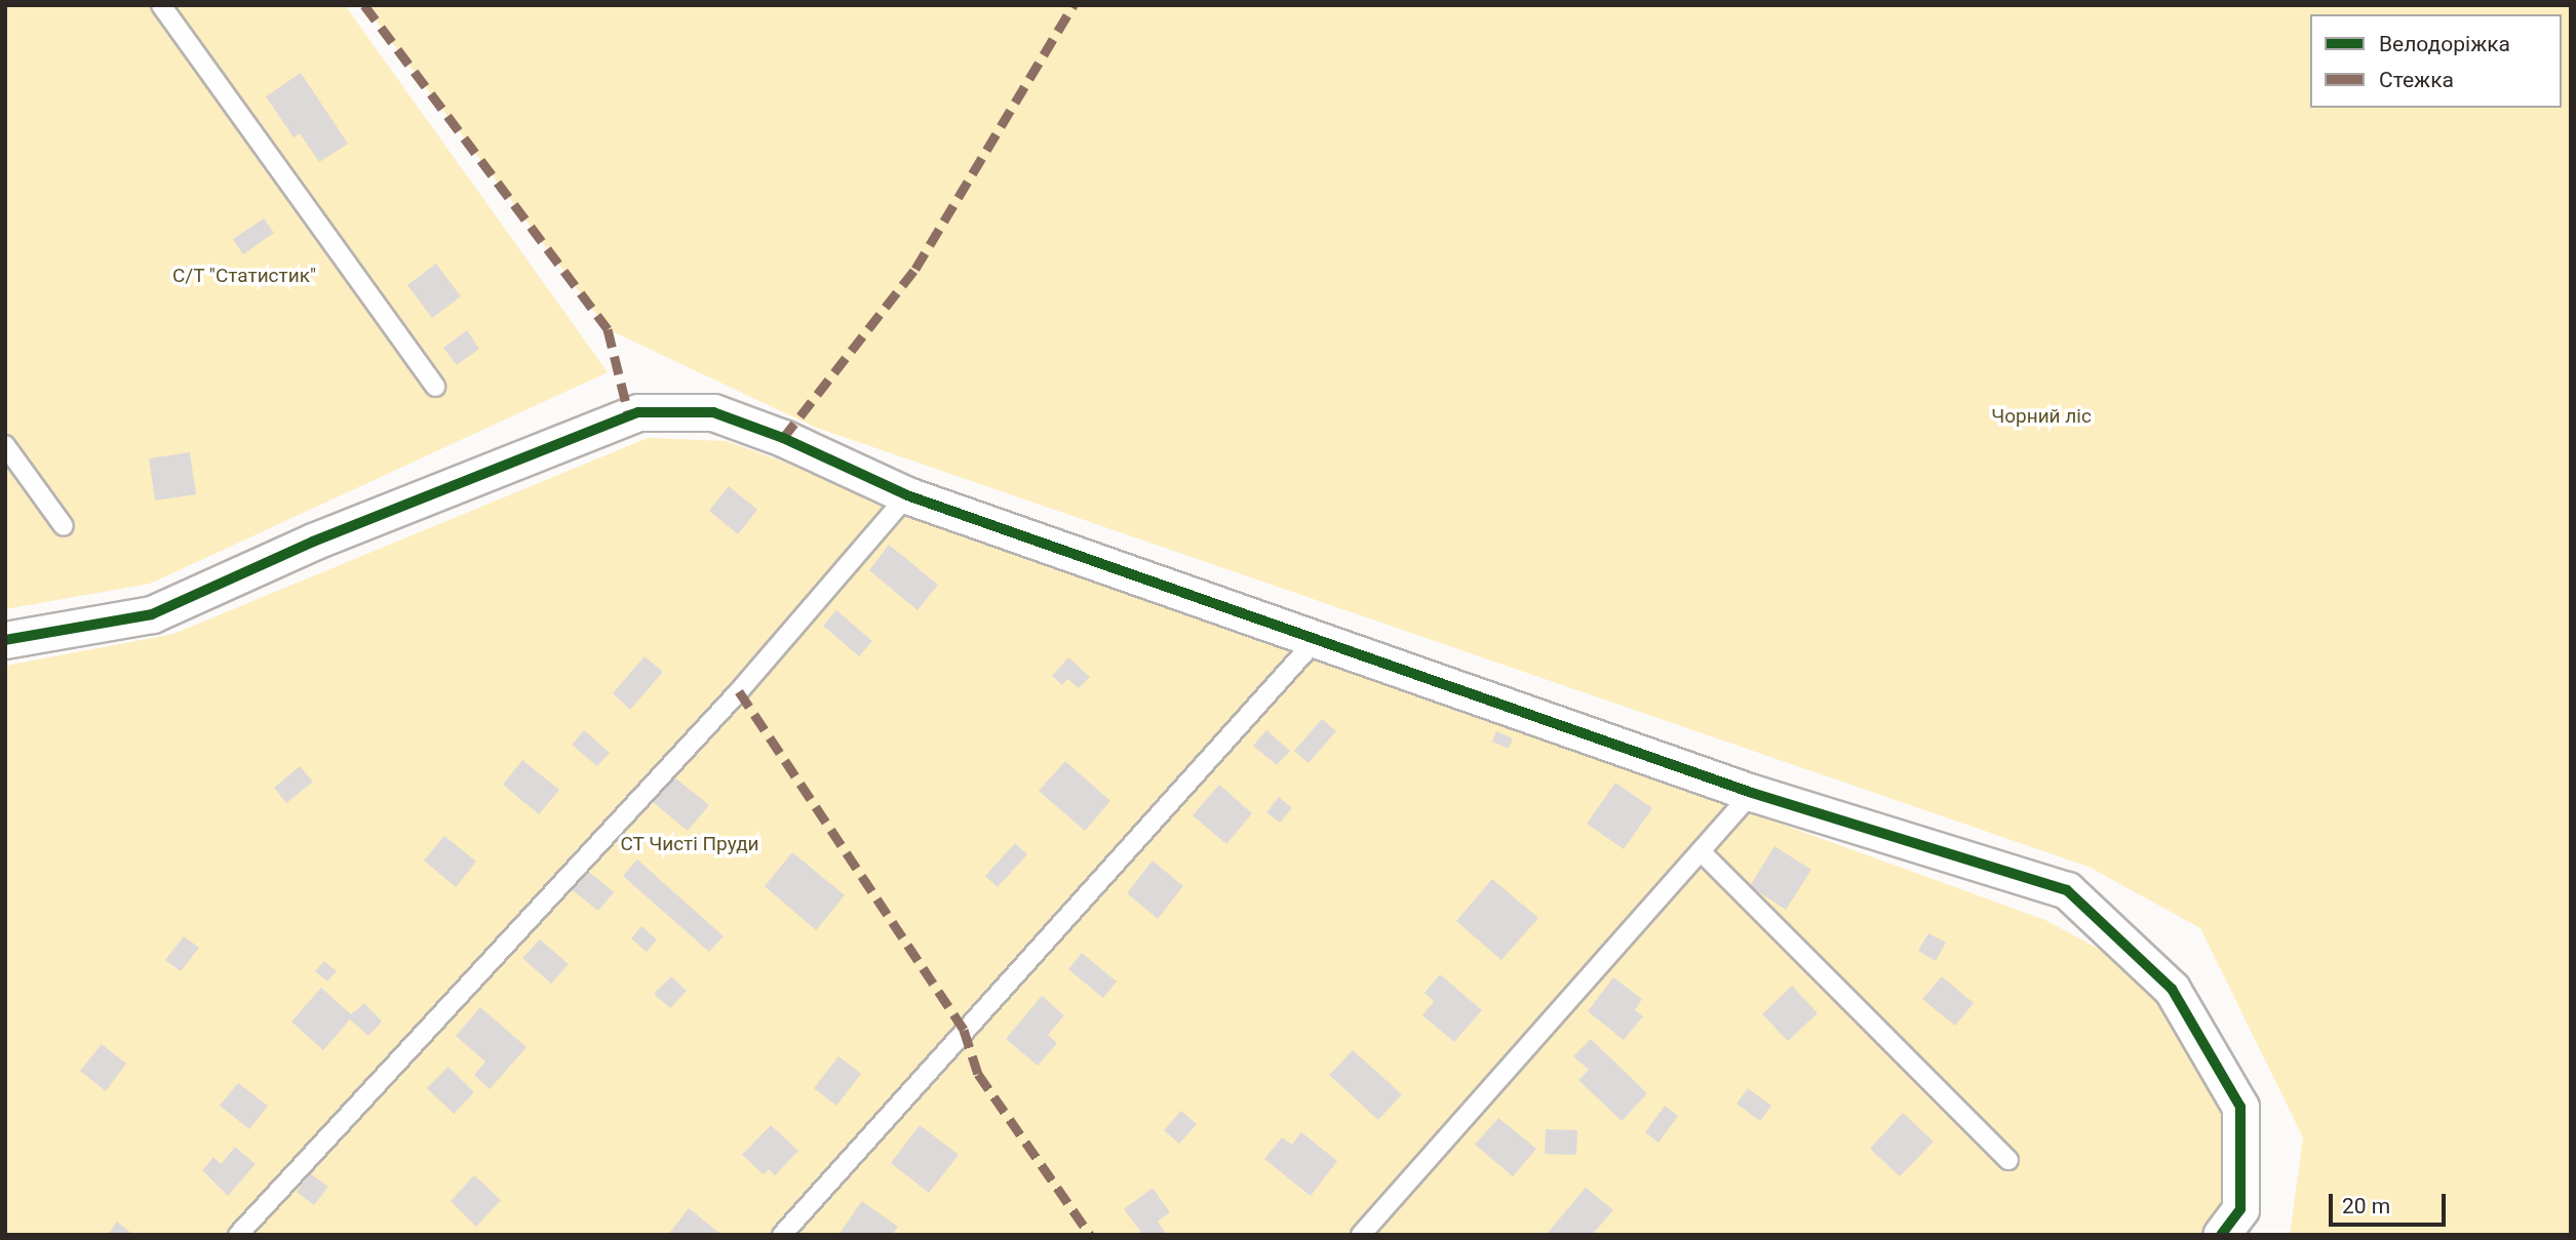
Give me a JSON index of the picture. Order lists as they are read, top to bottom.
{
  "parks": ["С/Т \"Статистик\"", "Чорний ліс", "СТ Чисті Пруди"],
  "legend": ["Велодоріжка", "Стежка"],
  "scale_bar": "20 m"
}
